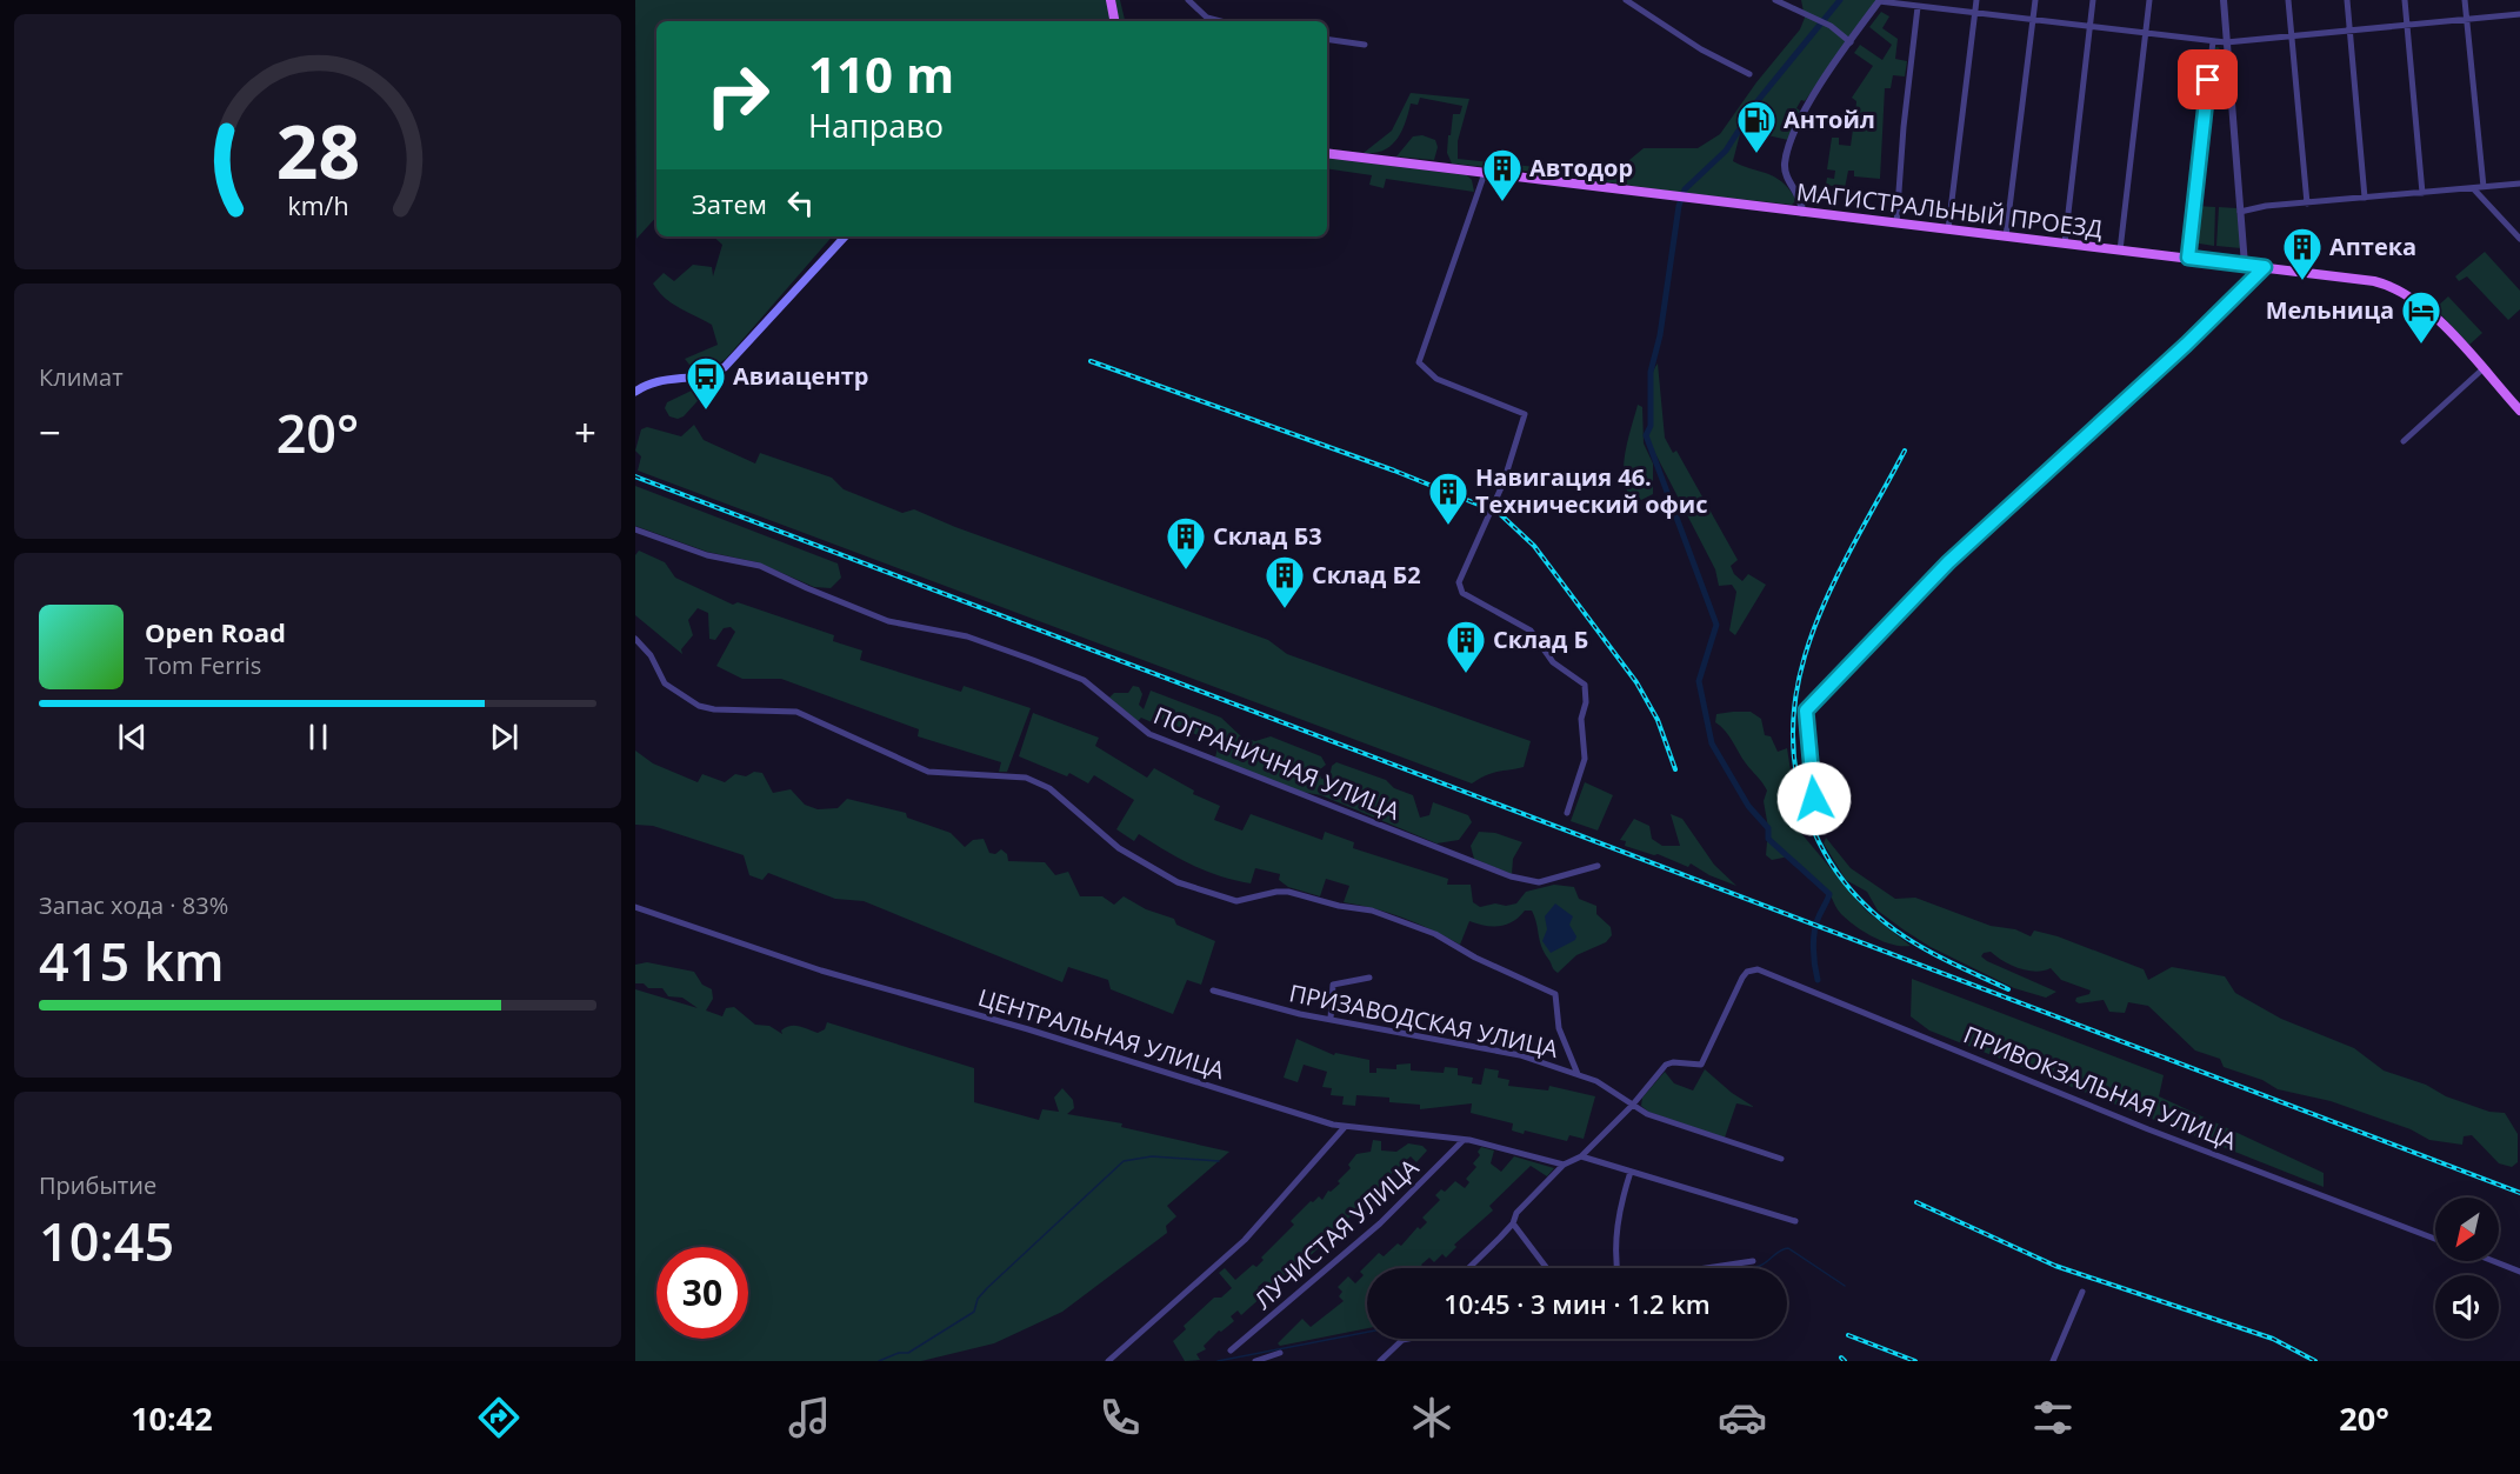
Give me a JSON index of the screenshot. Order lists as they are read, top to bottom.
{
  "streets": {
    "main road": ["МАГИСТРАЛЬНЫЙ ПРОЕЗД"],
    "street": [
      "ПОГРАНИЧНАЯ УЛИЦА",
      "ПРИЗАВОДСКАЯ УЛИЦА",
      "ЦЕНТРАЛЬНАЯ УЛИЦА",
      "ПРИВОКЗАЛЬНАЯ УЛИЦА",
      "ЛУЧИСТАЯ УЛИЦА"
    ]
  },
  "crossings": [
    ["ПРИЗАВОДСКАЯ УЛИЦА", "ПРИВОКЗАЛЬНАЯ УЛИЦА"],
    ["ЦЕНТРАЛЬНАЯ УЛИЦА", "ЛУЧИСТАЯ УЛИЦА"]
  ],
  "places": {
    "fuel station": ["Антойл"],
    "building": [
      "Автодор",
      "Аптека",
      "Навигация 46. Технический офис",
      "Склад Б3",
      "Склад Б2",
      "Склад Б"
    ],
    "hotel": ["Мельница"],
    "bus stop": ["Авиацентр"]
  },
  "north": "bottom left",
  "page": {
    "turn": ["110 m", "Направо"],
    "then": "Затем",
    "tile": [
      "Климат",
      ["Запас хода · 83%", "415 km"],
      ["Прибытие", "10:45"]
    ],
    "heat": ["−", "20°", "+"],
    "song": ["Open Road", "Tom Ferris"],
    "limit": "30",
    "trip": "10:45 · 3 мин · 1.2 km",
    "tabs": ["10:42", "20°"],
    "gauge": ["28", "km/h"]
  }
}
